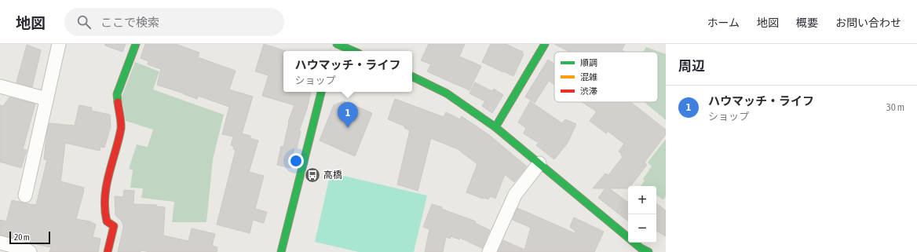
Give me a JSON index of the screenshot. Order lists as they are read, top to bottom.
{
  "places": {
    "bus stop": ["高橋"]
  },
  "legend": ["順調", "混雑", "渋滞"],
  "scale_bar": "20 m",
  "page": {
    "header": "地図",
    "search": "ここで検索",
    "nav": [
      "ホーム",
      "地図",
      "概要",
      "お問い合わせ"
    ],
    "heading": "周辺",
    "popup": ["ハウマッチ・ライフ", "ショップ"],
    "list": [
      {
        "mark": "1",
        "name": "ハウマッチ・ライフ",
        "note": "ショップ",
        "value": "30 m"
      }
    ],
    "pins": "1",
    "map_buttons": ["+", "−"],
    "scale": "20 m"
  }
}
